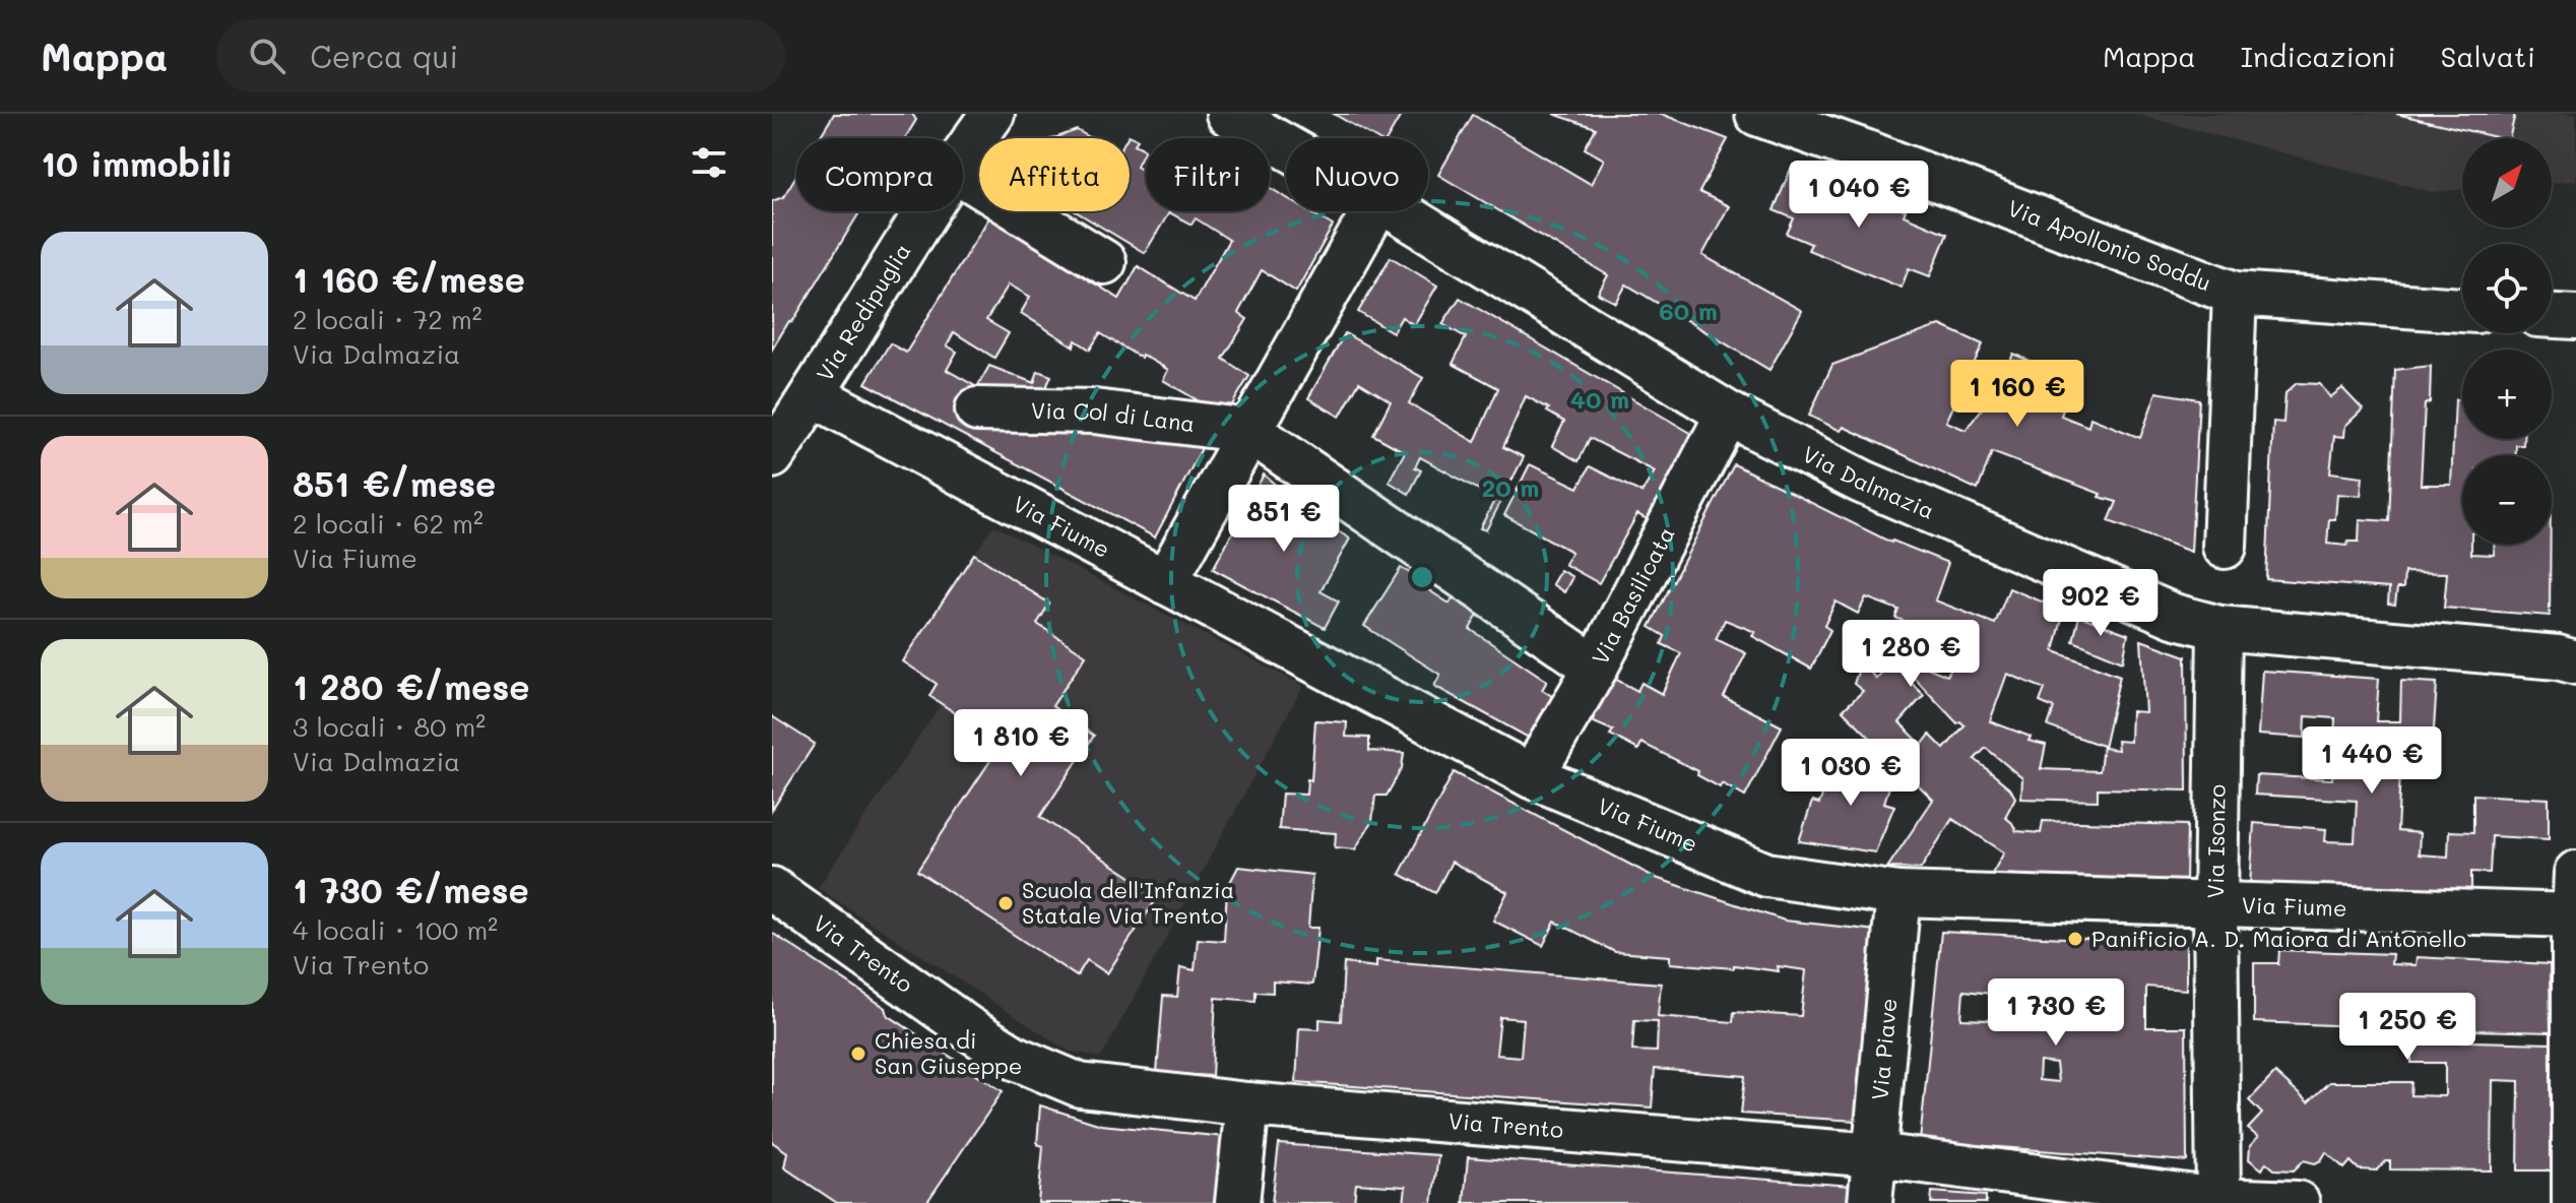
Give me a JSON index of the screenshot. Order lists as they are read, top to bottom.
{
  "streets": {
    "street": [
      "Via Apollonio Soddu",
      "Via Redipuglia",
      "Via Col di Lana",
      "Via Dalmazia",
      "Via Fiume",
      "Via Basilicata",
      "Via Isonzo",
      "Via Trento",
      "Via Piave"
    ]
  },
  "crossings": [
    ["Via Redipuglia", "Via Fiume"],
    ["Via Dalmazia", "Via Basilicata"],
    ["Via Dalmazia", "Via Isonzo"],
    ["Via Fiume", "Via Basilicata"],
    ["Via Fiume", "Via Isonzo"],
    ["Via Fiume", "Via Piave"],
    ["Via Isonzo", "Via Trento"],
    ["Via Trento", "Via Piave"]
  ],
  "places": ["Scuola dell'Infanzia Statale Via Trento", "Panificio A. D. Maiora di Antonello", "Chiesa di San Giuseppe"],
  "north": "top right",
  "page": {
    "header": "Mappa",
    "search": "Cerca qui",
    "nav": ["Mappa", "Indicazioni", "Salvati"],
    "heading": "10 immobili",
    "map_buttons": ["+", "−"],
    "chip": [
      "Compra",
      "Affitta",
      "Filtri",
      "Nuovo"
    ],
    "price": [
      "1 040 €",
      "1 160 €",
      "851 €",
      "902 €",
      "1 280 €",
      "1 810 €",
      "1 440 €",
      "1 030 €",
      "1 730 €",
      "1 250 €"
    ],
    "list": [
      {
        "name": "1 160 €/mese",
        "note": "2 locali · 72 m² · Via Dalmazia"
      },
      {
        "name": "851 €/mese",
        "note": "2 locali · 62 m² · Via Fiume"
      },
      {
        "name": "1 280 €/mese",
        "note": "3 locali · 80 m² · Via Dalmazia"
      },
      {
        "name": "1 730 €/mese",
        "note": "4 locali · 100 m² · Via Trento"
      }
    ]
  },
  "rings": ["60 m", "40 m", "20 m"]
}
